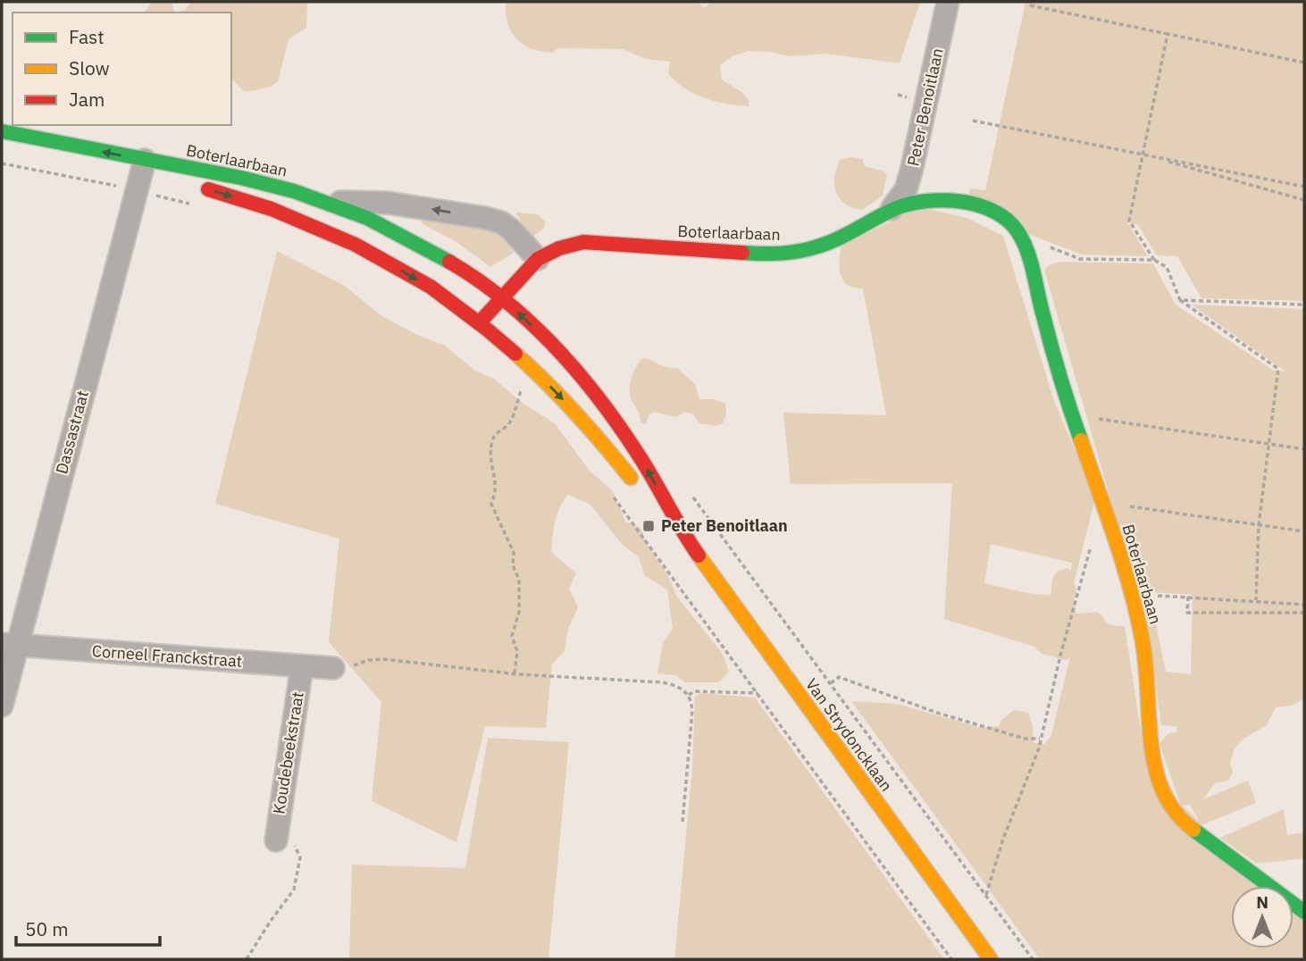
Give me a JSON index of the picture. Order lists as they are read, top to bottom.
{
  "streets": {
    "main road": ["Boterlaarbaan", "Van Strydoncklaan"],
    "street": [
      "Peter Benoitlaan",
      "Dassastraat",
      "Corneel Franckstraat",
      "Koudebeekstraat"
    ]
  },
  "crossings": [
    ["Peter Benoitlaan", "Boterlaarbaan"],
    ["Boterlaarbaan", "Dassastraat"],
    ["Boterlaarbaan", "Van Strydoncklaan"],
    ["Dassastraat", "Corneel Franckstraat"],
    ["Corneel Franckstraat", "Koudebeekstraat"]
  ],
  "places": {
    "transit": ["Peter Benoitlaan"]
  },
  "legend": ["Fast", "Slow", "Jam"],
  "scale_bar": "50 m",
  "north": "top"
}
